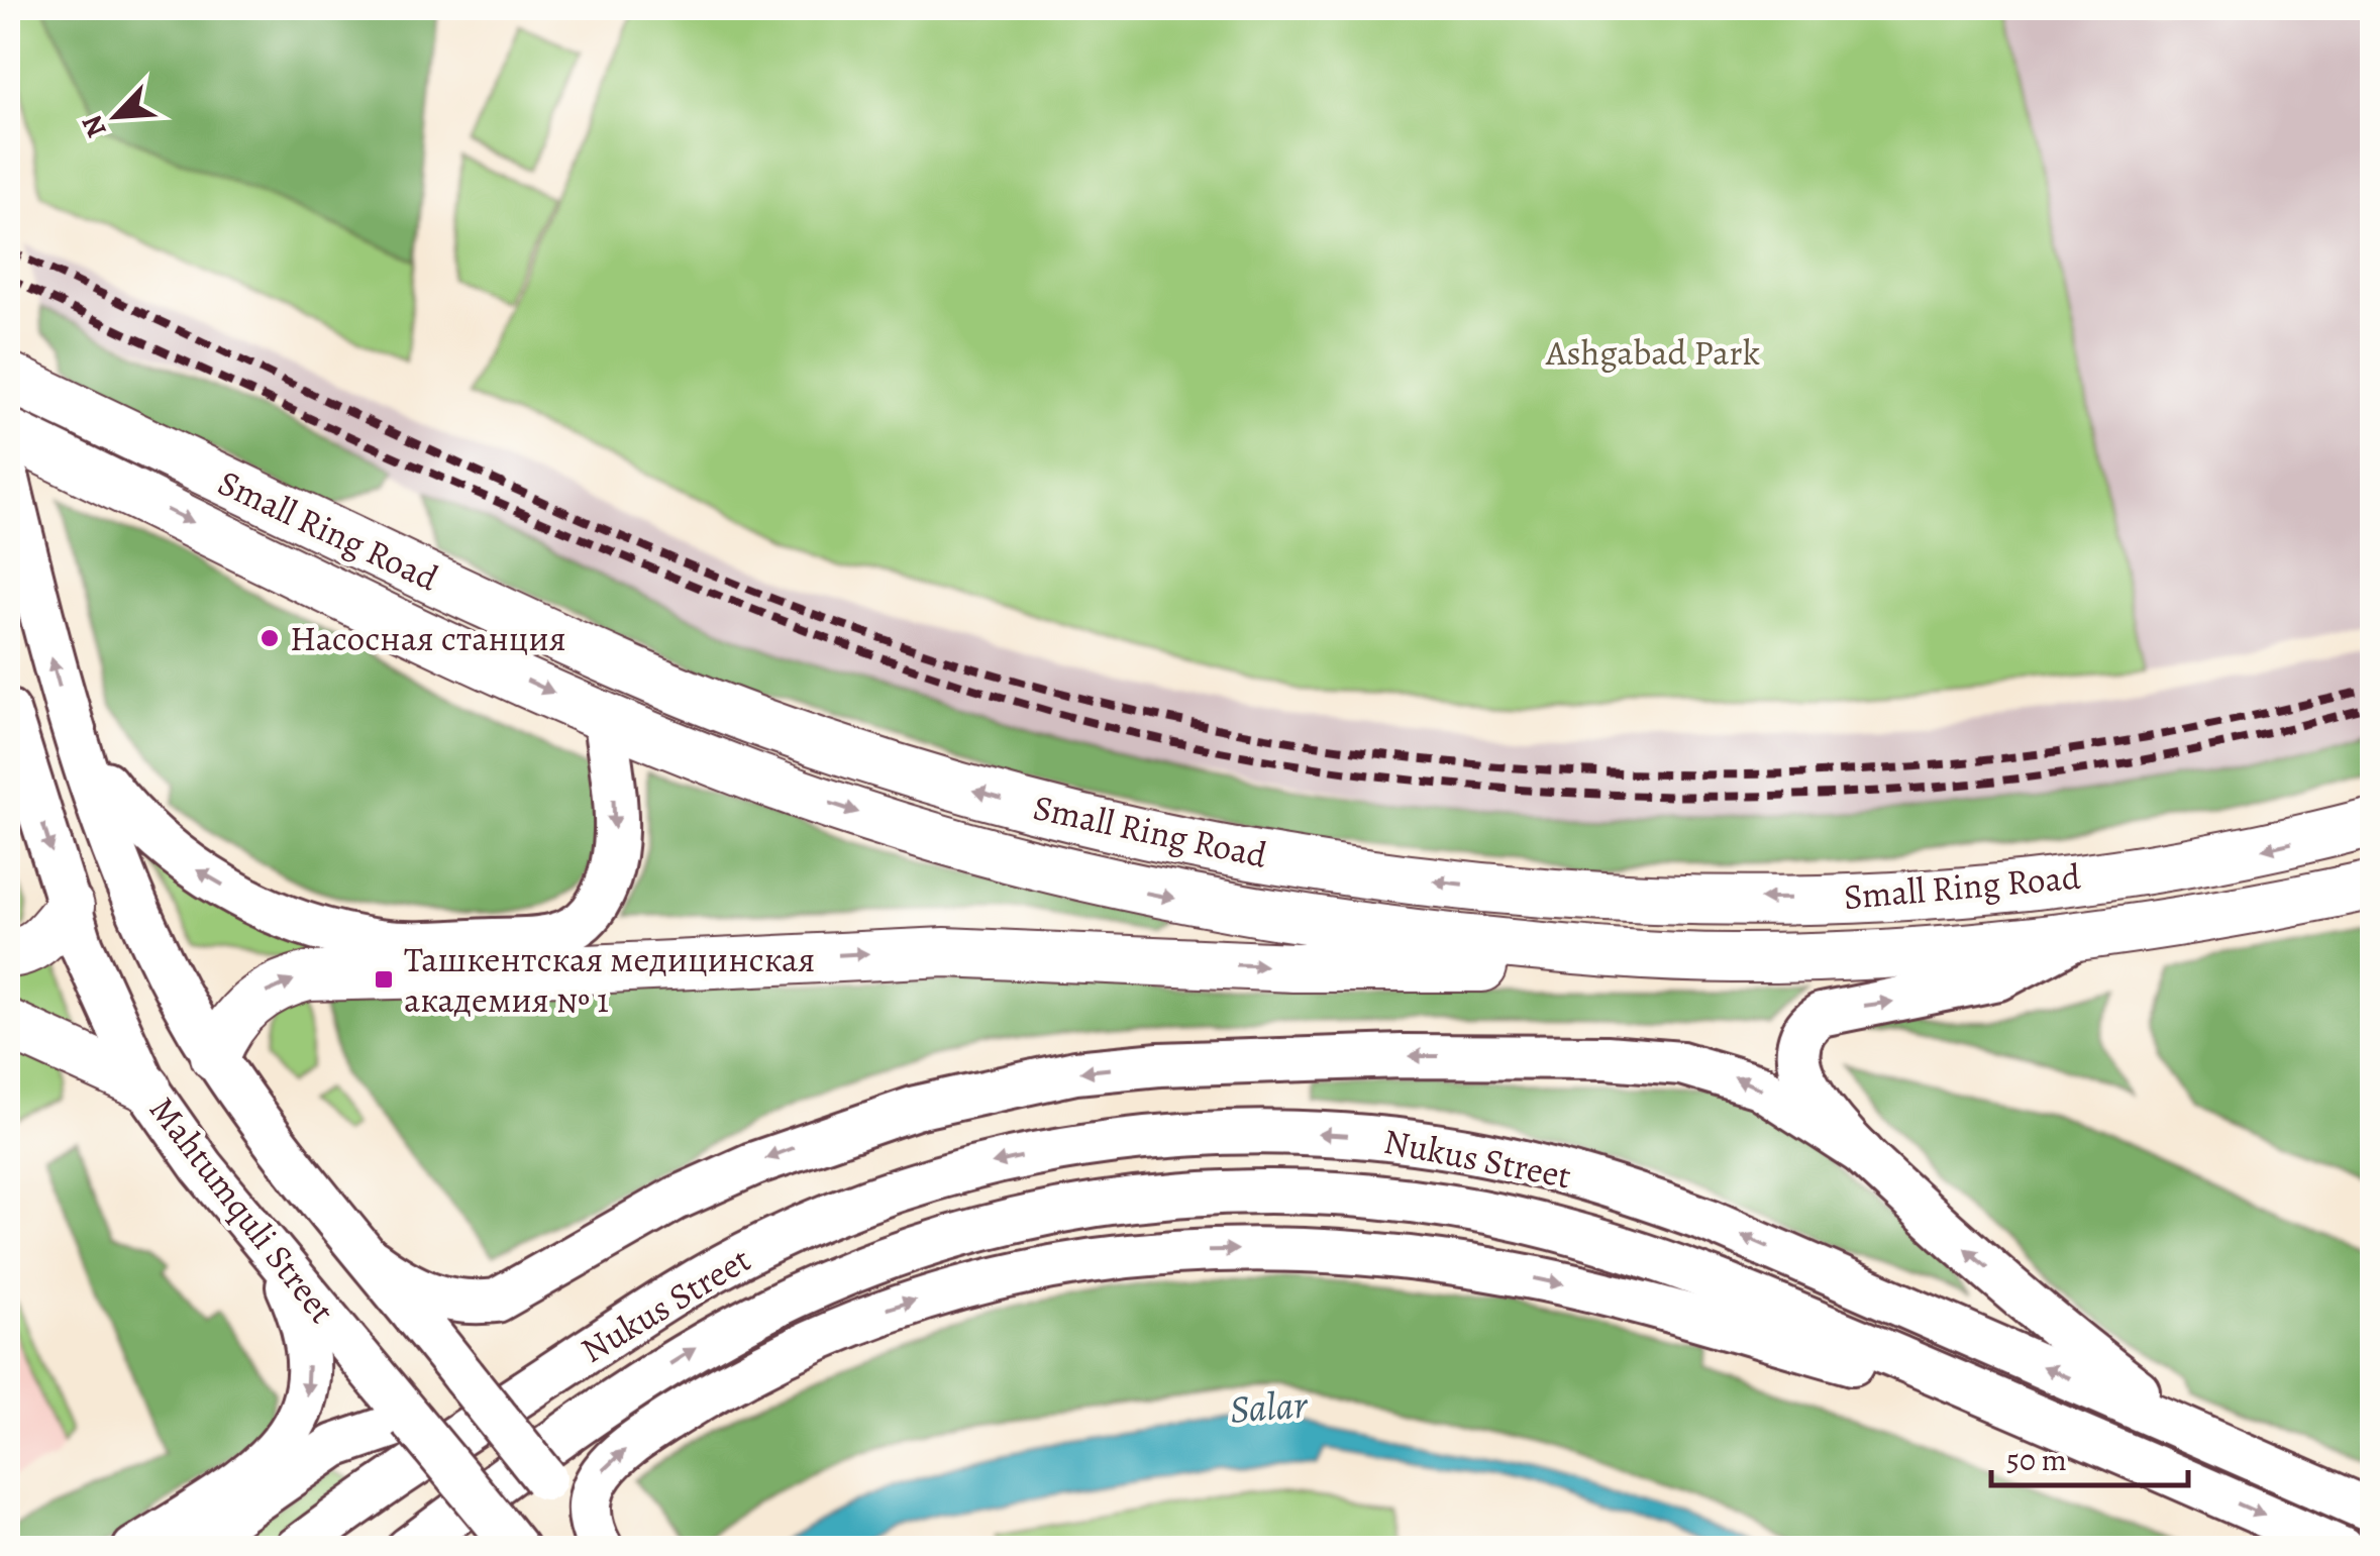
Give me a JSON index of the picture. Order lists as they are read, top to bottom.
{
  "streets": {
    "highway": ["Small Ring Road"],
    "main road": ["Nukus Street", "Mahtumquli Street"]
  },
  "water": ["Salar"],
  "parks": ["Ashgabad Park"],
  "places": {
    "other": ["Насосная станция"],
    "transit": ["Ташкентская медицинская академия № 1"]
  },
  "scale_bar": "50 m",
  "north": "bottom left"
}
